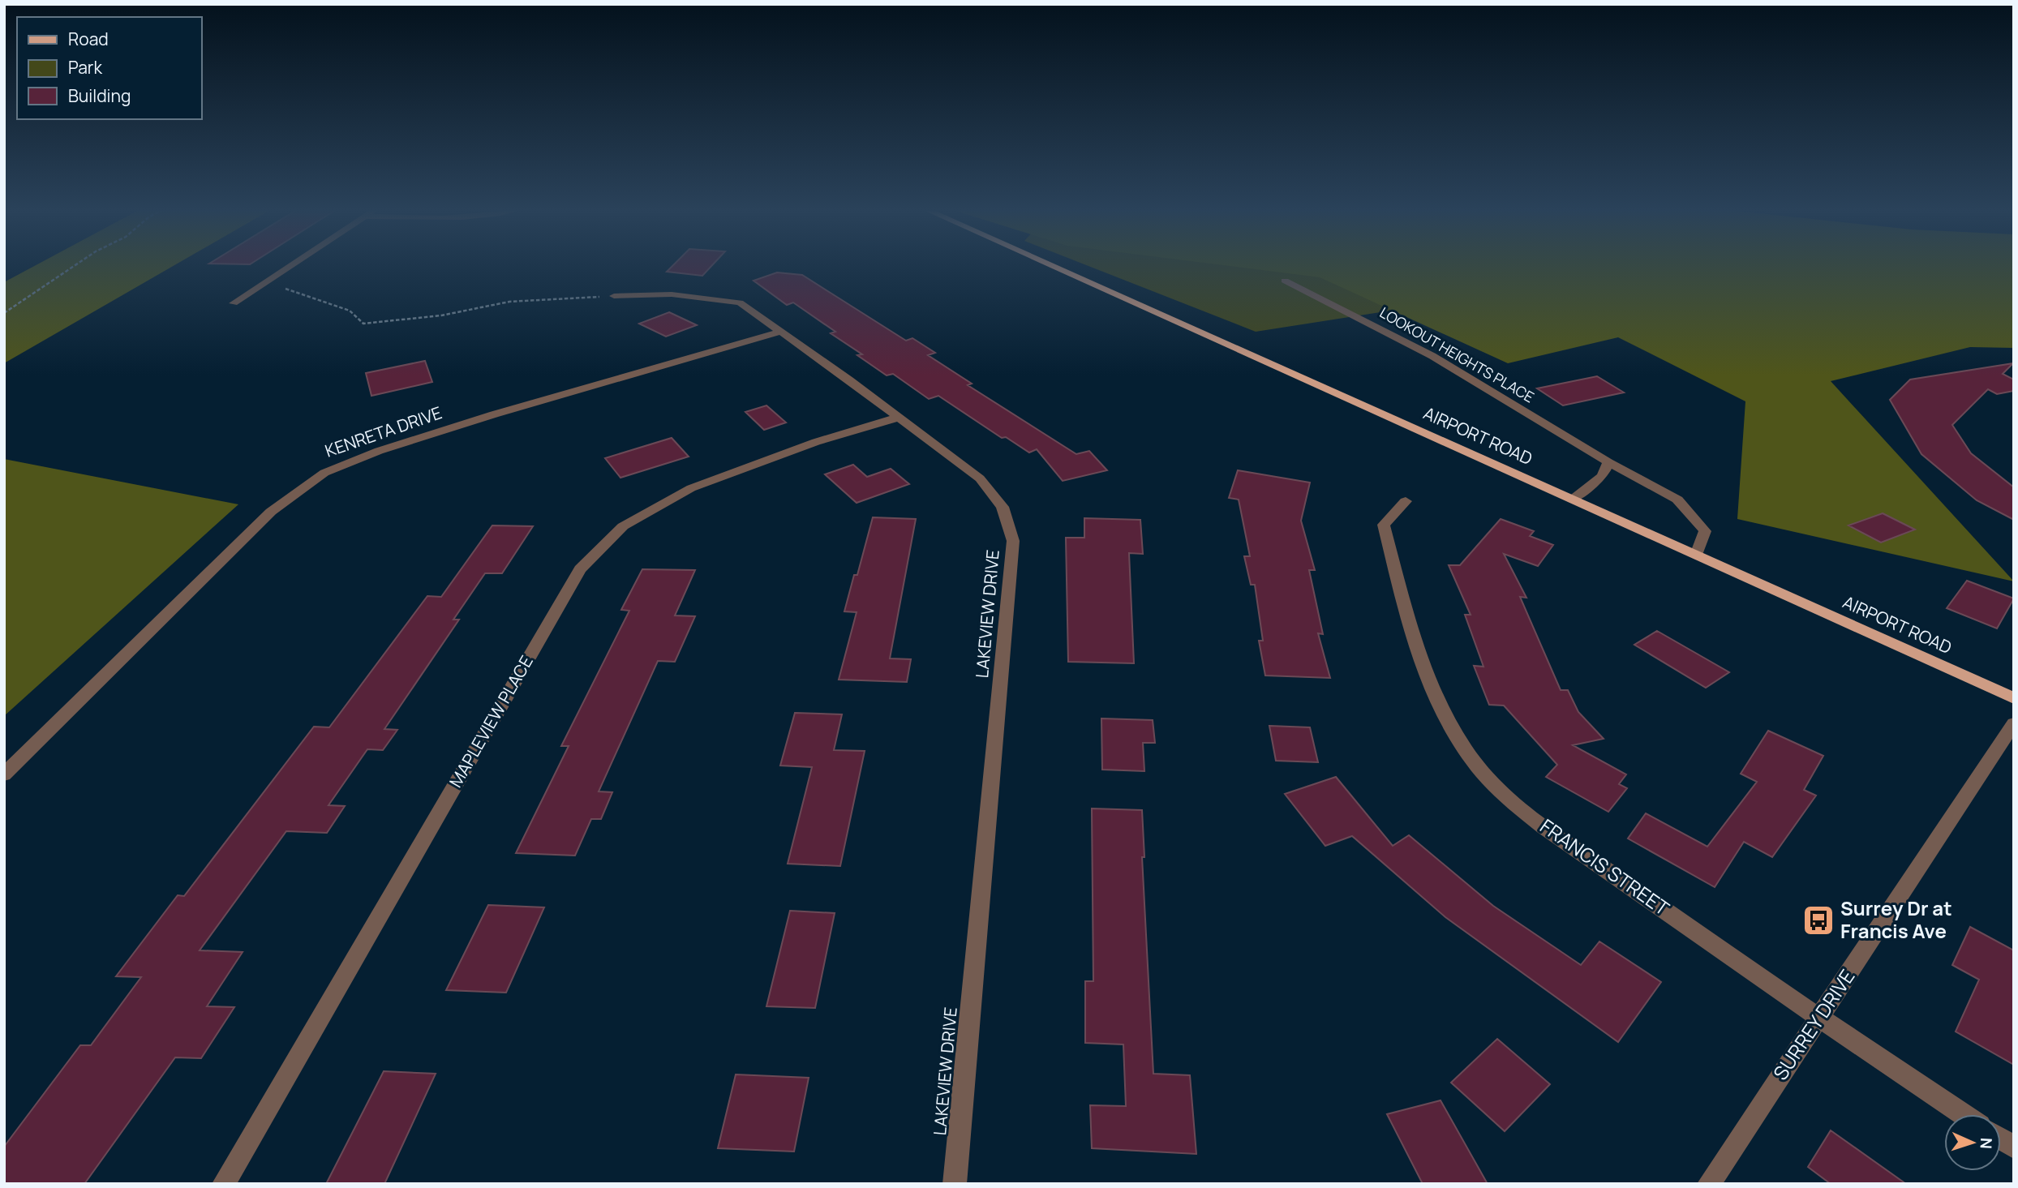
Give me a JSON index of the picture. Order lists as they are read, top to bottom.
{
  "streets": {
    "main road": ["AIRPORT ROAD"],
    "street": [
      "LOOKOUT HEIGHTS PLACE",
      "KENRETA DRIVE",
      "LAKEVIEW DRIVE",
      "MAPLEVIEW PLACE",
      "FRANCIS STREET",
      "SURREY DRIVE"
    ]
  },
  "crossings": [
    ["LOOKOUT HEIGHTS PLACE", "AIRPORT ROAD"],
    ["KENRETA DRIVE", "LAKEVIEW DRIVE"],
    ["LAKEVIEW DRIVE", "MAPLEVIEW PLACE"],
    ["FRANCIS STREET", "SURREY DRIVE"]
  ],
  "places": {
    "bus stop": ["Surrey Dr at Francis Ave"]
  },
  "legend": ["Road", "Park", "Building"],
  "north": "right"
}
